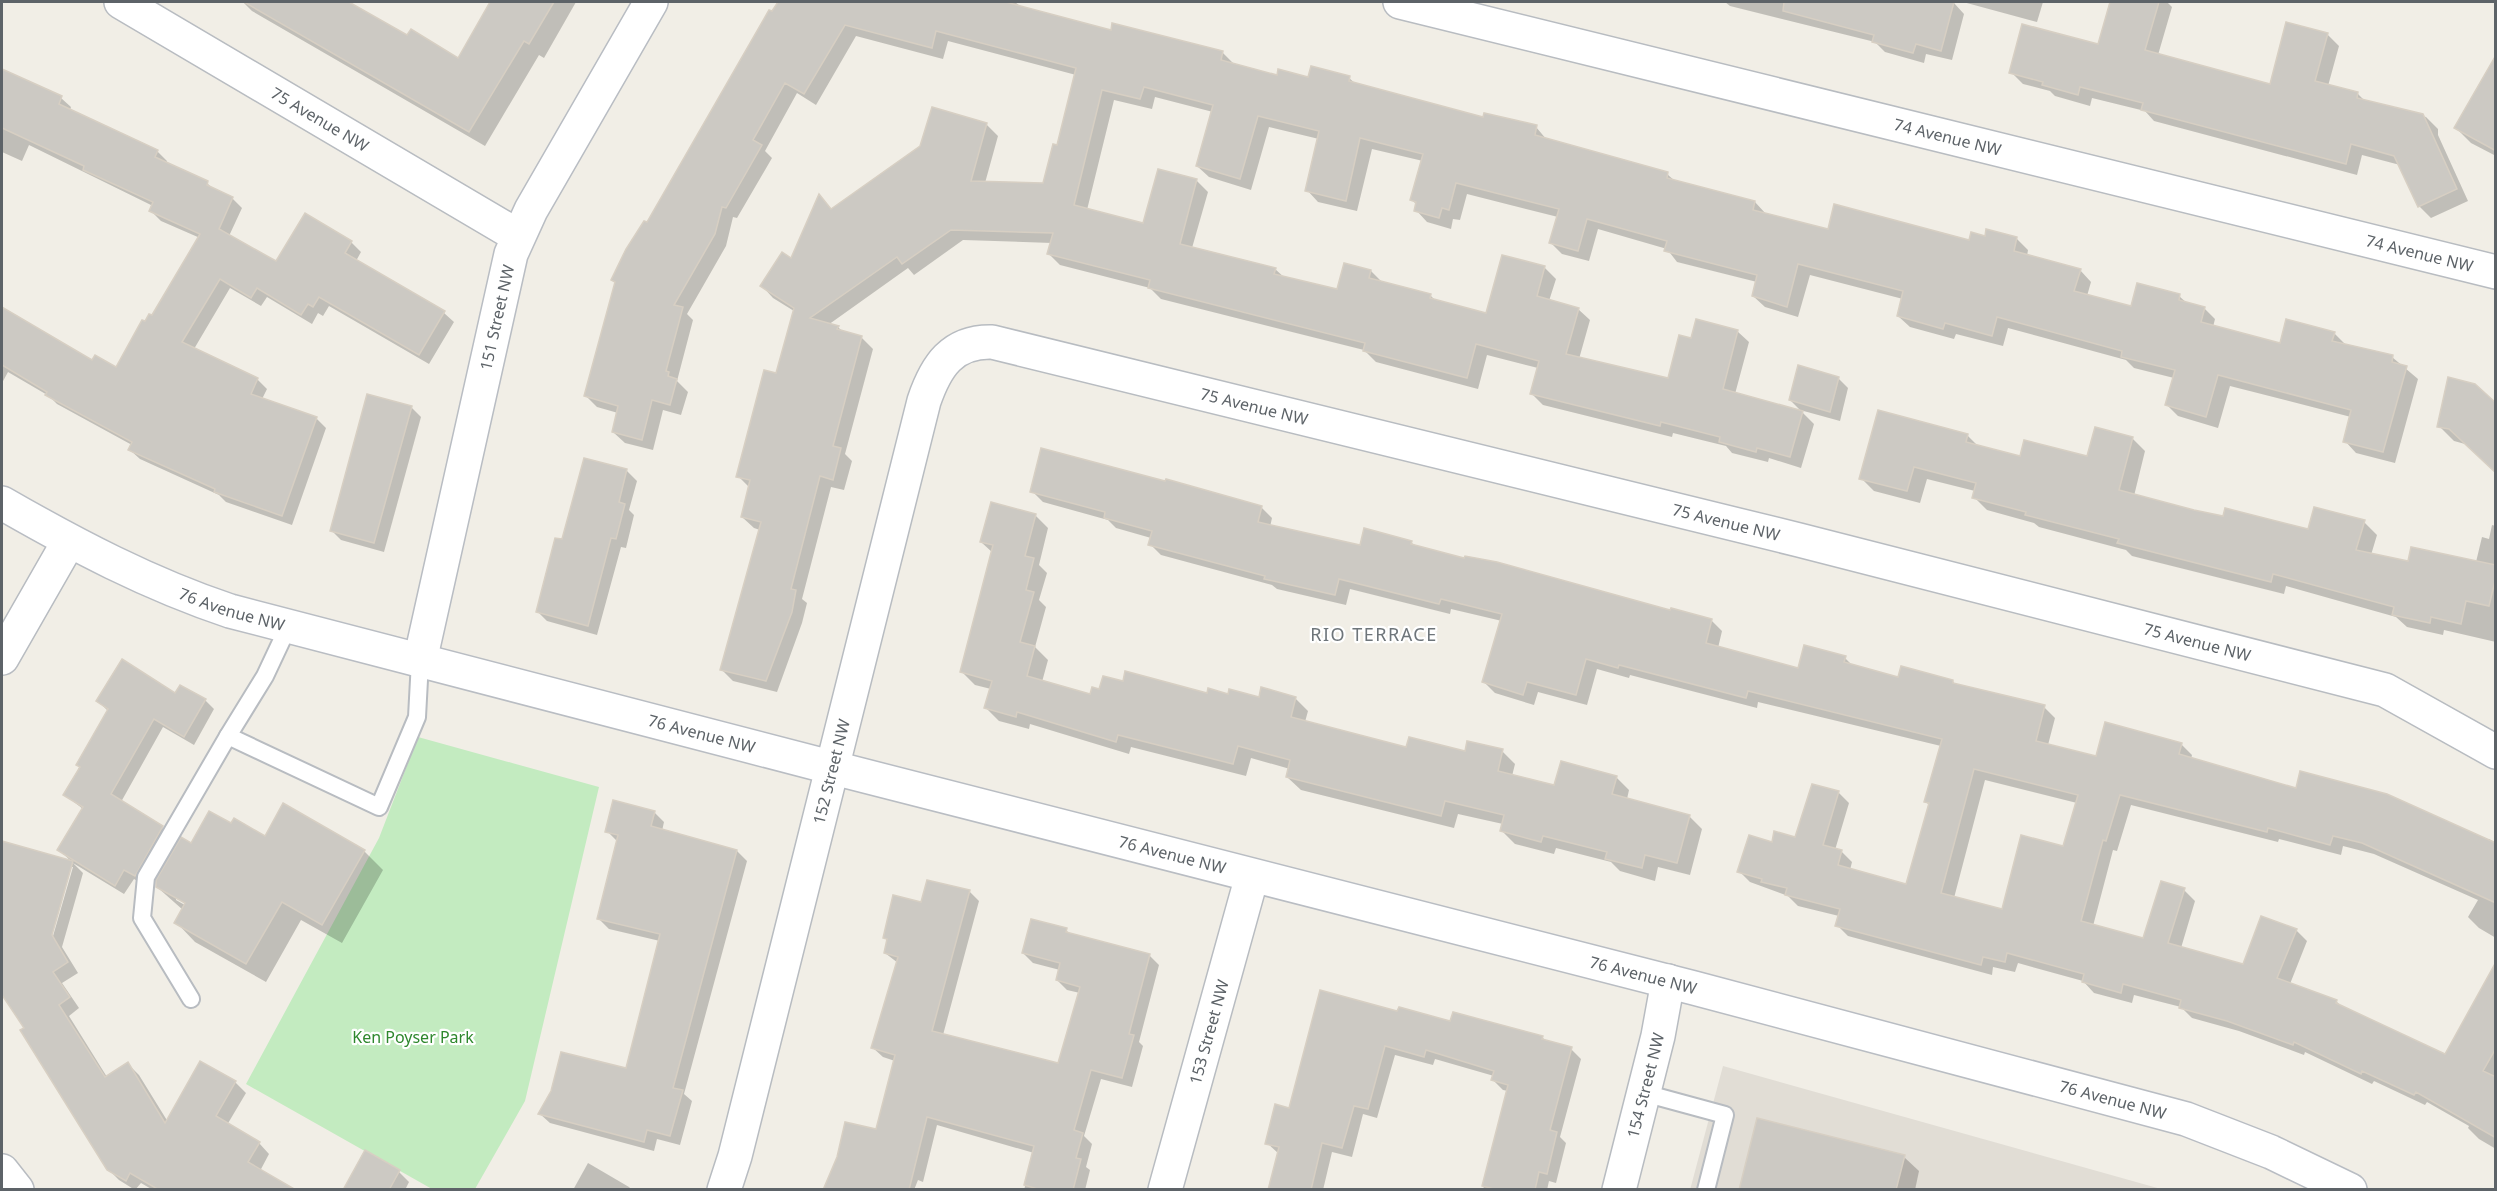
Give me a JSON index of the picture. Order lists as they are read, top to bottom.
{
  "streets": {
    "street": [
      "75 Avenue NW",
      "74 Avenue NW",
      "151 Street NW",
      "76 Avenue NW",
      "152 Street NW",
      "153 Street NW",
      "154 Street NW"
    ]
  },
  "crossings": [
    ["75 Avenue NW", "151 Street NW"],
    ["75 Avenue NW", "152 Street NW"],
    ["151 Street NW", "76 Avenue NW"],
    ["76 Avenue NW", "152 Street NW"],
    ["76 Avenue NW", "153 Street NW"],
    ["76 Avenue NW", "154 Street NW"]
  ],
  "districts": ["RIO TERRACE"],
  "parks": ["Ken Poyser Park"]
}
